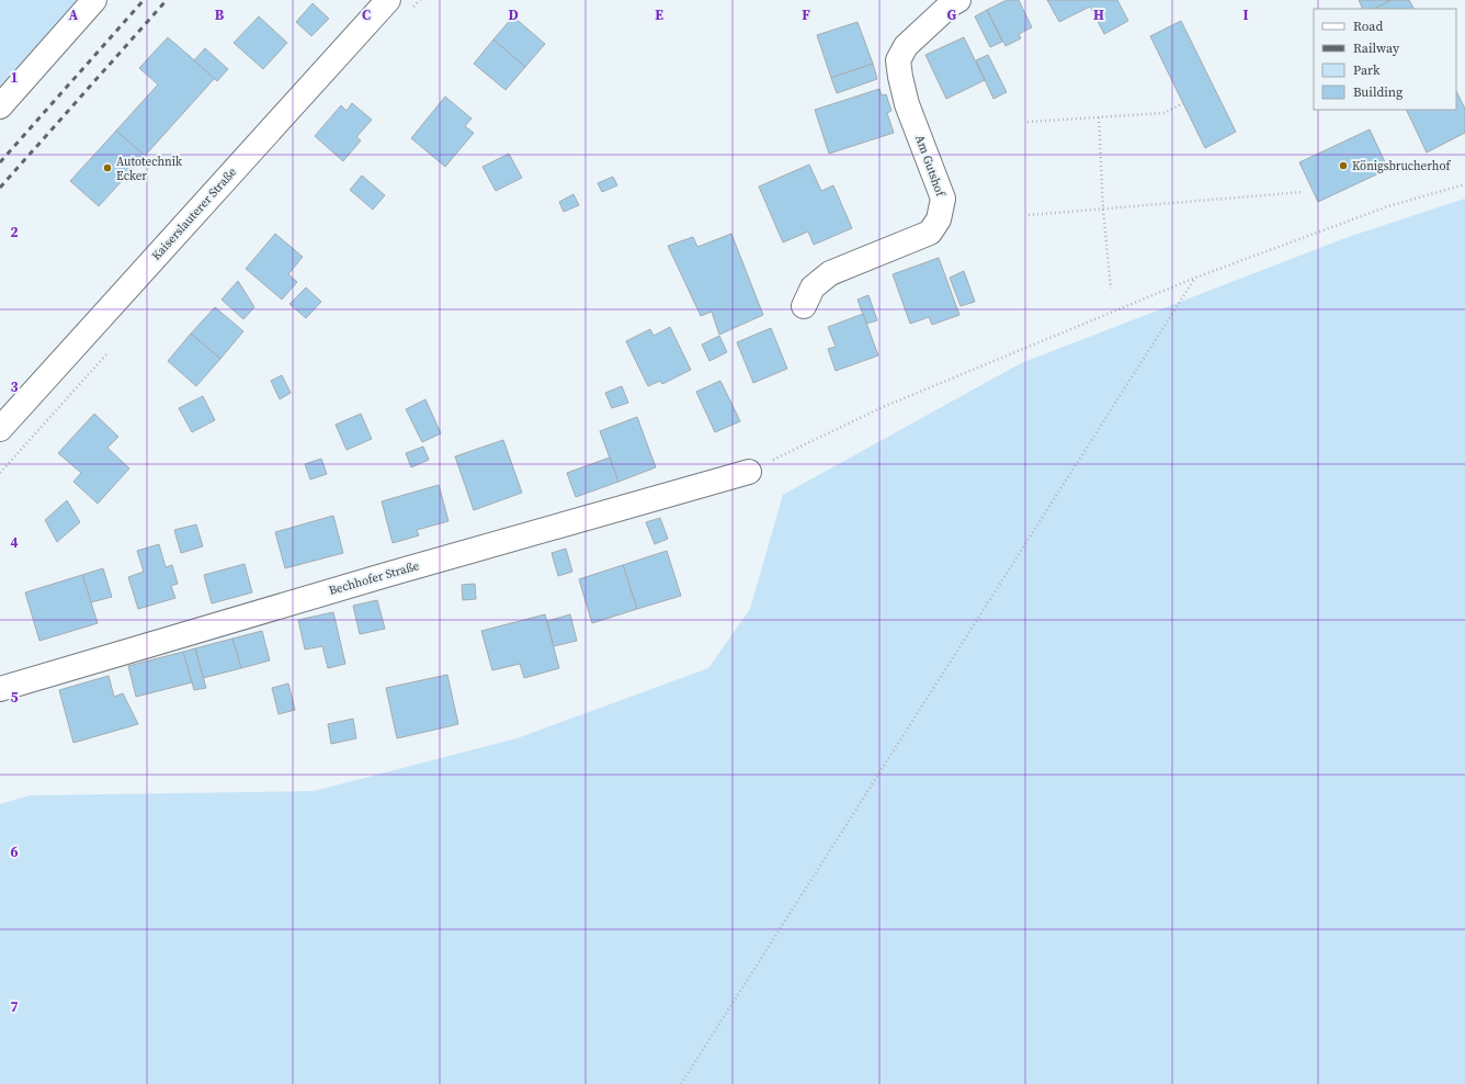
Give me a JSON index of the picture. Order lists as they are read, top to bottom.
{
  "streets": {
    "street": ["Am Gutshof", "Kaiserslauterer Straße", "Bechhofer Straße"]
  },
  "places": ["Königsbrucherhof", "Autotechnik Ecker"],
  "legend": [
    "Road",
    "Railway",
    "Park",
    "Building"
  ],
  "grid": {
    "columns": [
      "A",
      "B",
      "C",
      "D",
      "E",
      "F",
      "G",
      "H",
      "I"
    ],
    "rows": [
      "1",
      "2",
      "3",
      "4",
      "5",
      "6",
      "7"
    ]
  }
}
